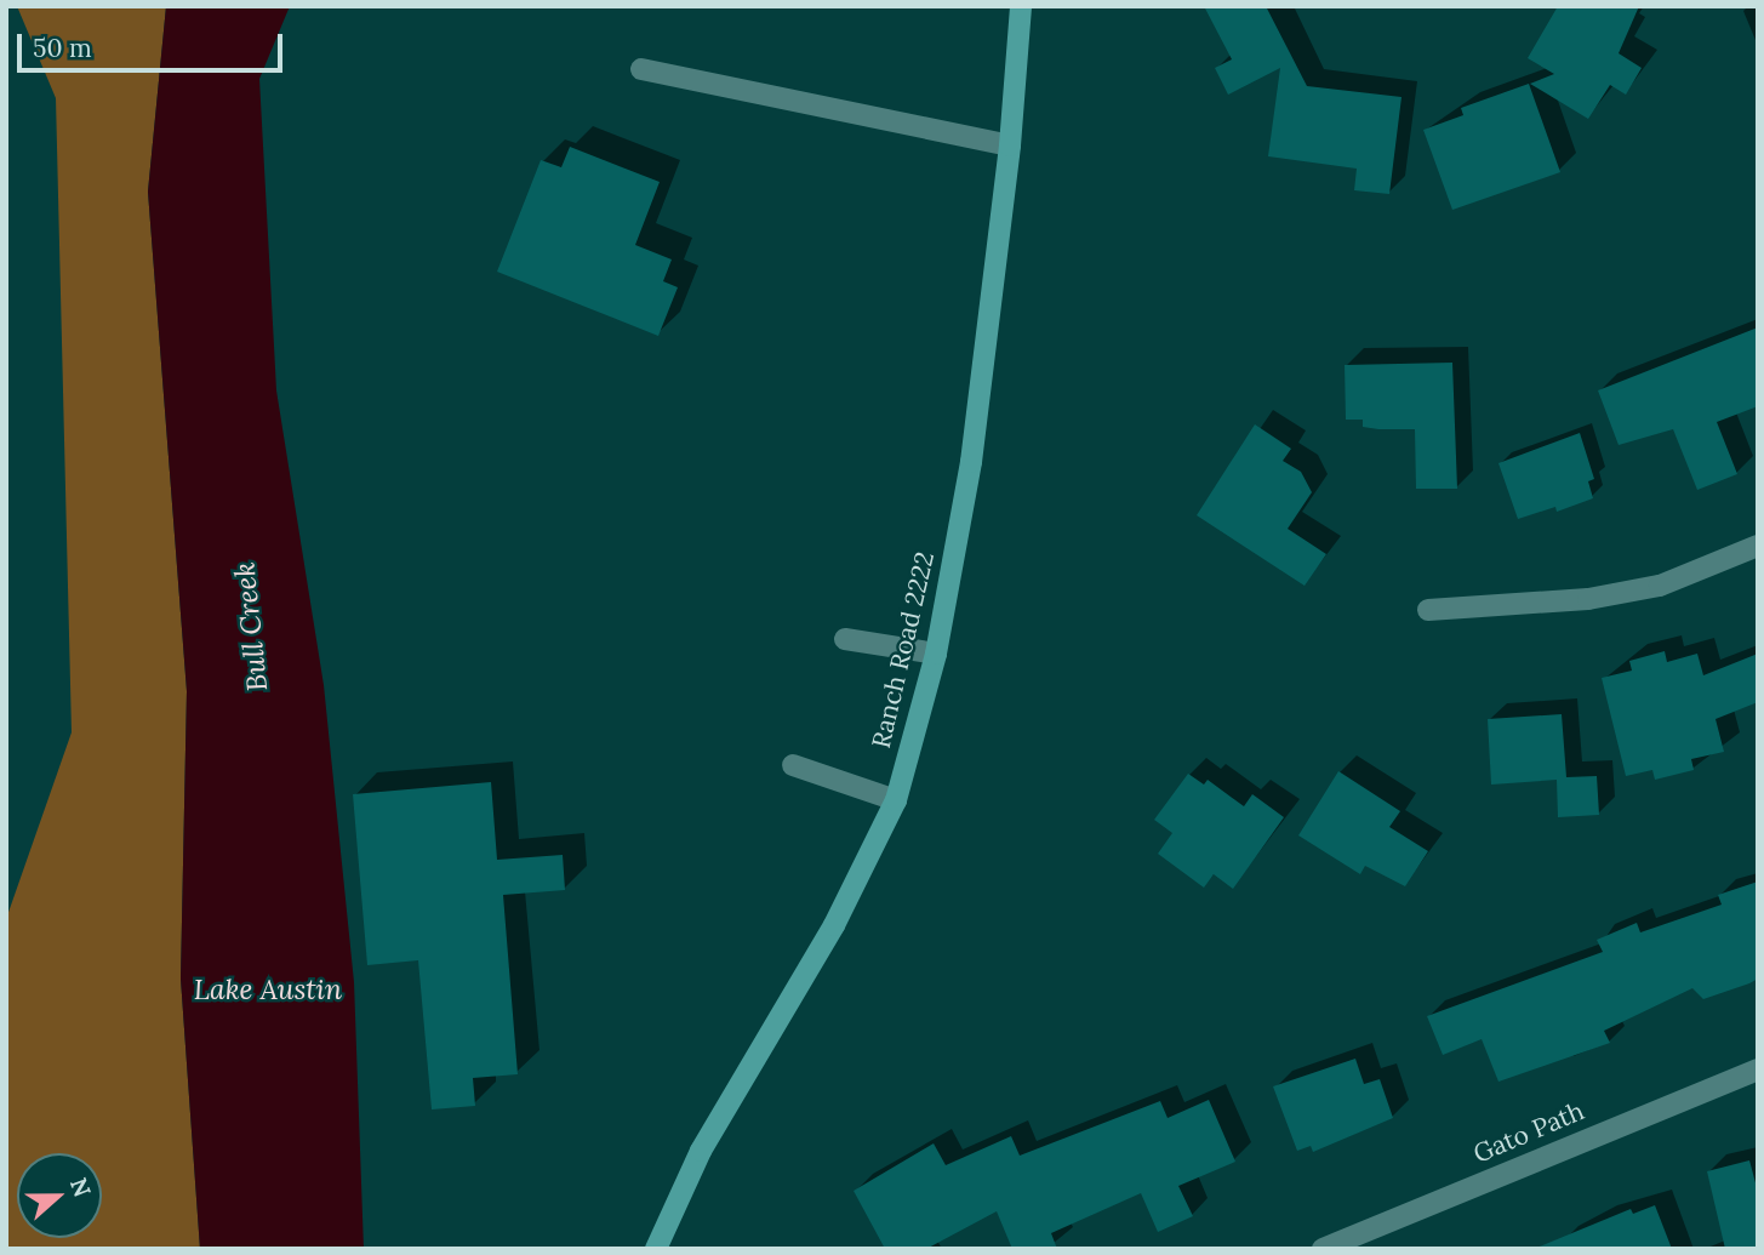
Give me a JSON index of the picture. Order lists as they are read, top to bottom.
{
  "streets": {
    "main road": ["Ranch Road 2222"],
    "street": ["Gato Path"]
  },
  "water": ["Bull Creek", "Lake Austin"],
  "scale_bar": "50 m",
  "north": "right"
}
